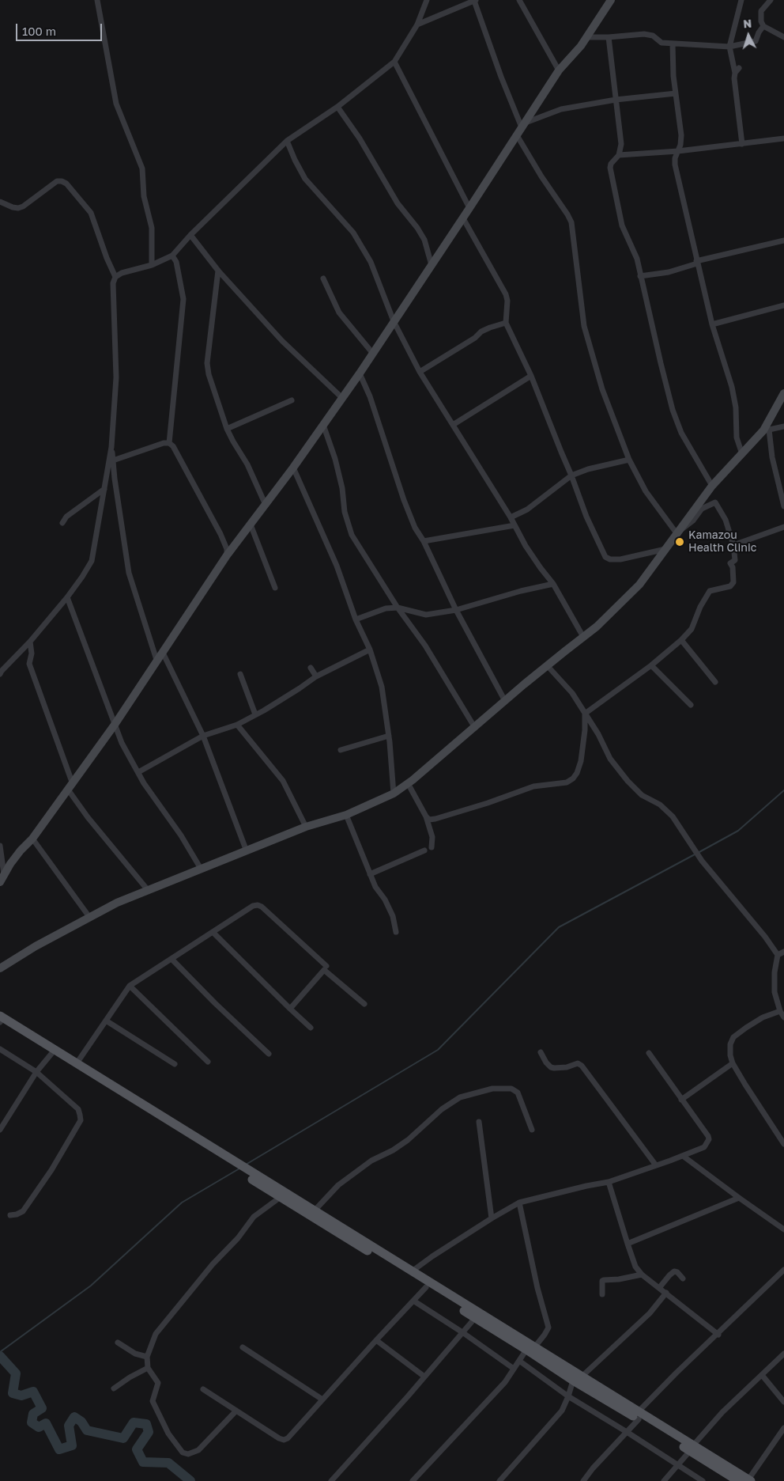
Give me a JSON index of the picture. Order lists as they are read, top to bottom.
{
  "places": ["Kamazou Health Clinic"],
  "scale_bar": "100 m",
  "north": "top"
}
